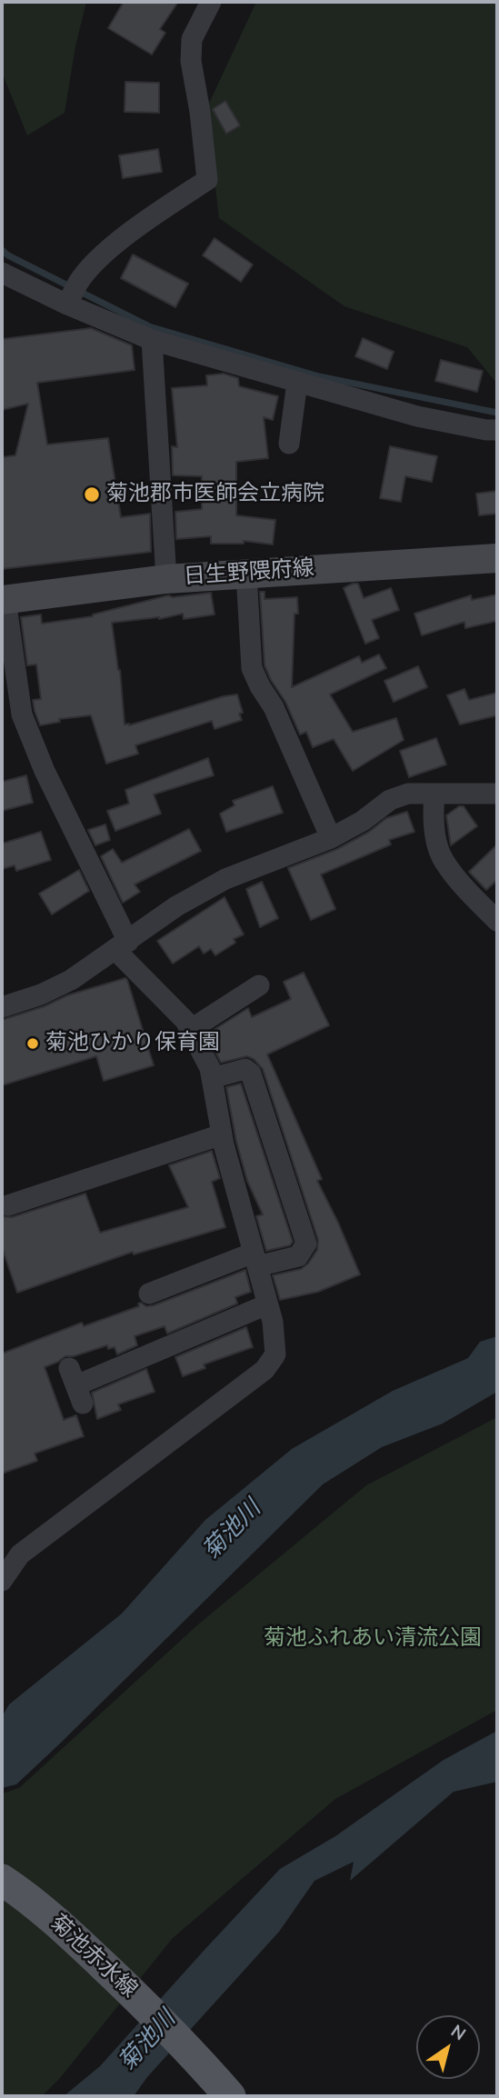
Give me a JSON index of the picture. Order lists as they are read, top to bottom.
{
  "streets": {
    "main road": ["日生野隈府線", "菊池赤水線"]
  },
  "water": ["菊池川"],
  "parks": ["菊池ふれあい清流公園"],
  "places": ["菊池郡市医師会立病院", "菊池ひかり保育園"],
  "north": "top right"
}
